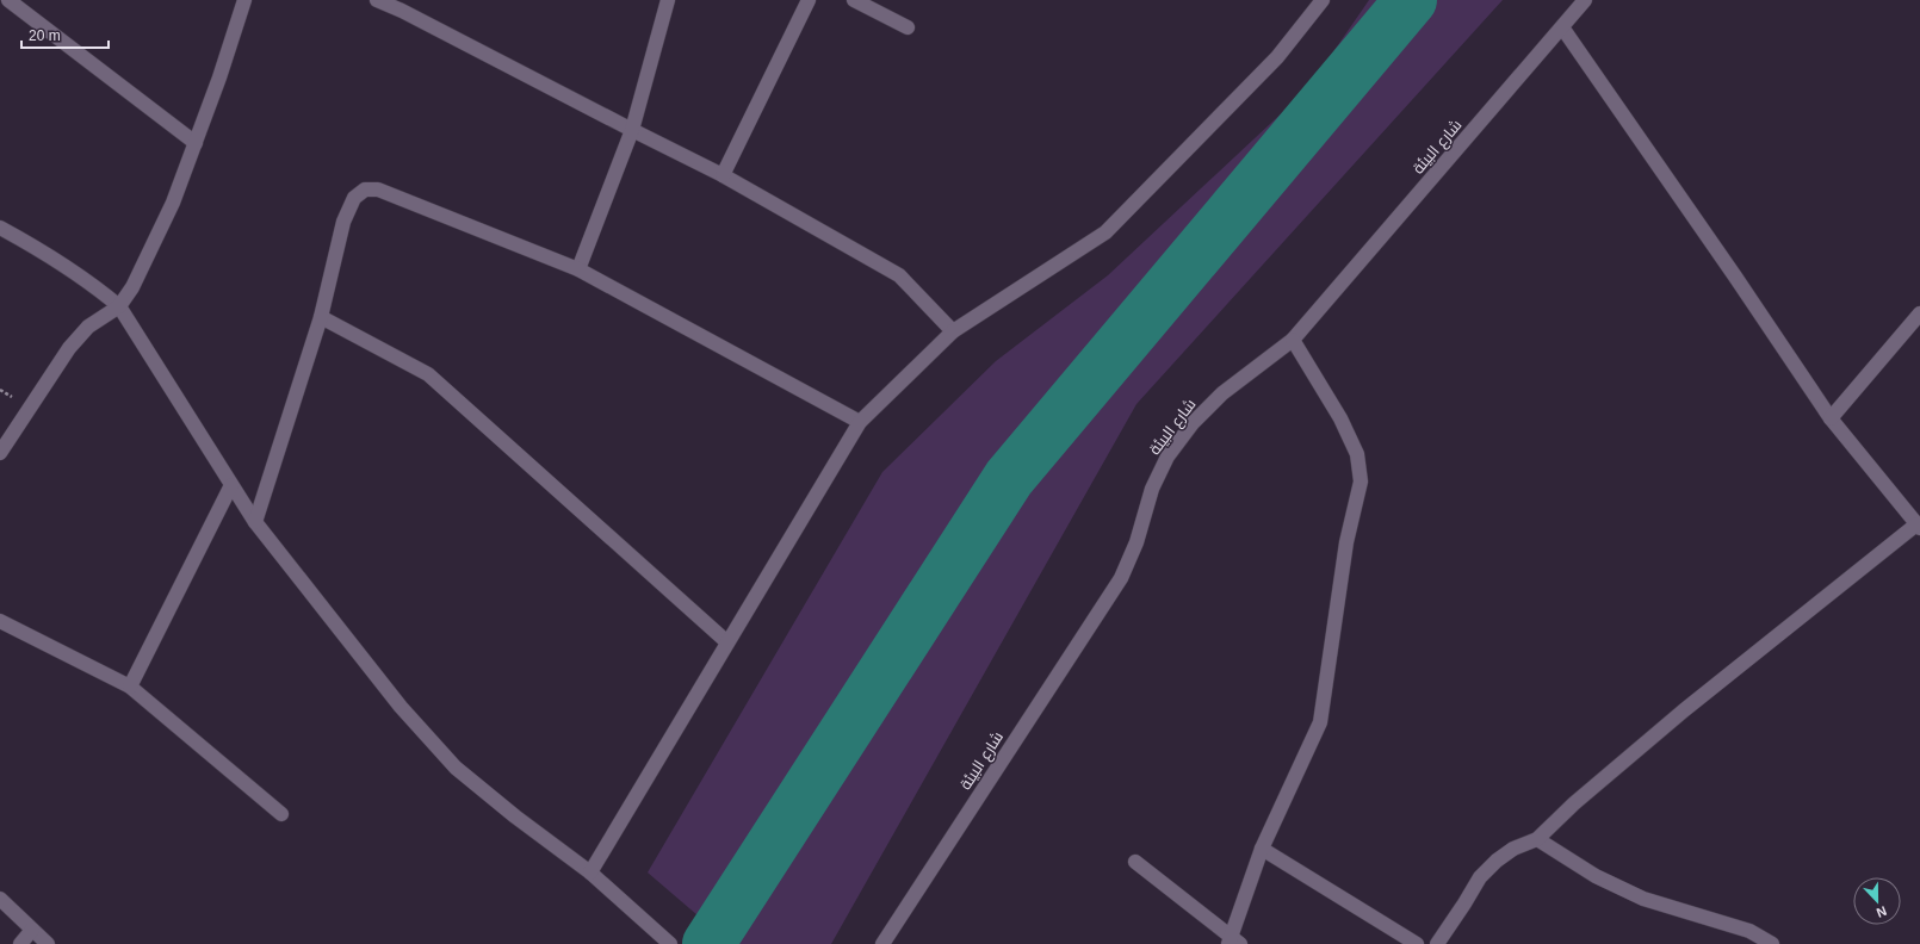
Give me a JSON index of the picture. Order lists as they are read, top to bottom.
{
  "streets": {
    "street": ["شارع البيئة"]
  },
  "scale_bar": "20 m",
  "north": "bottom"
}
